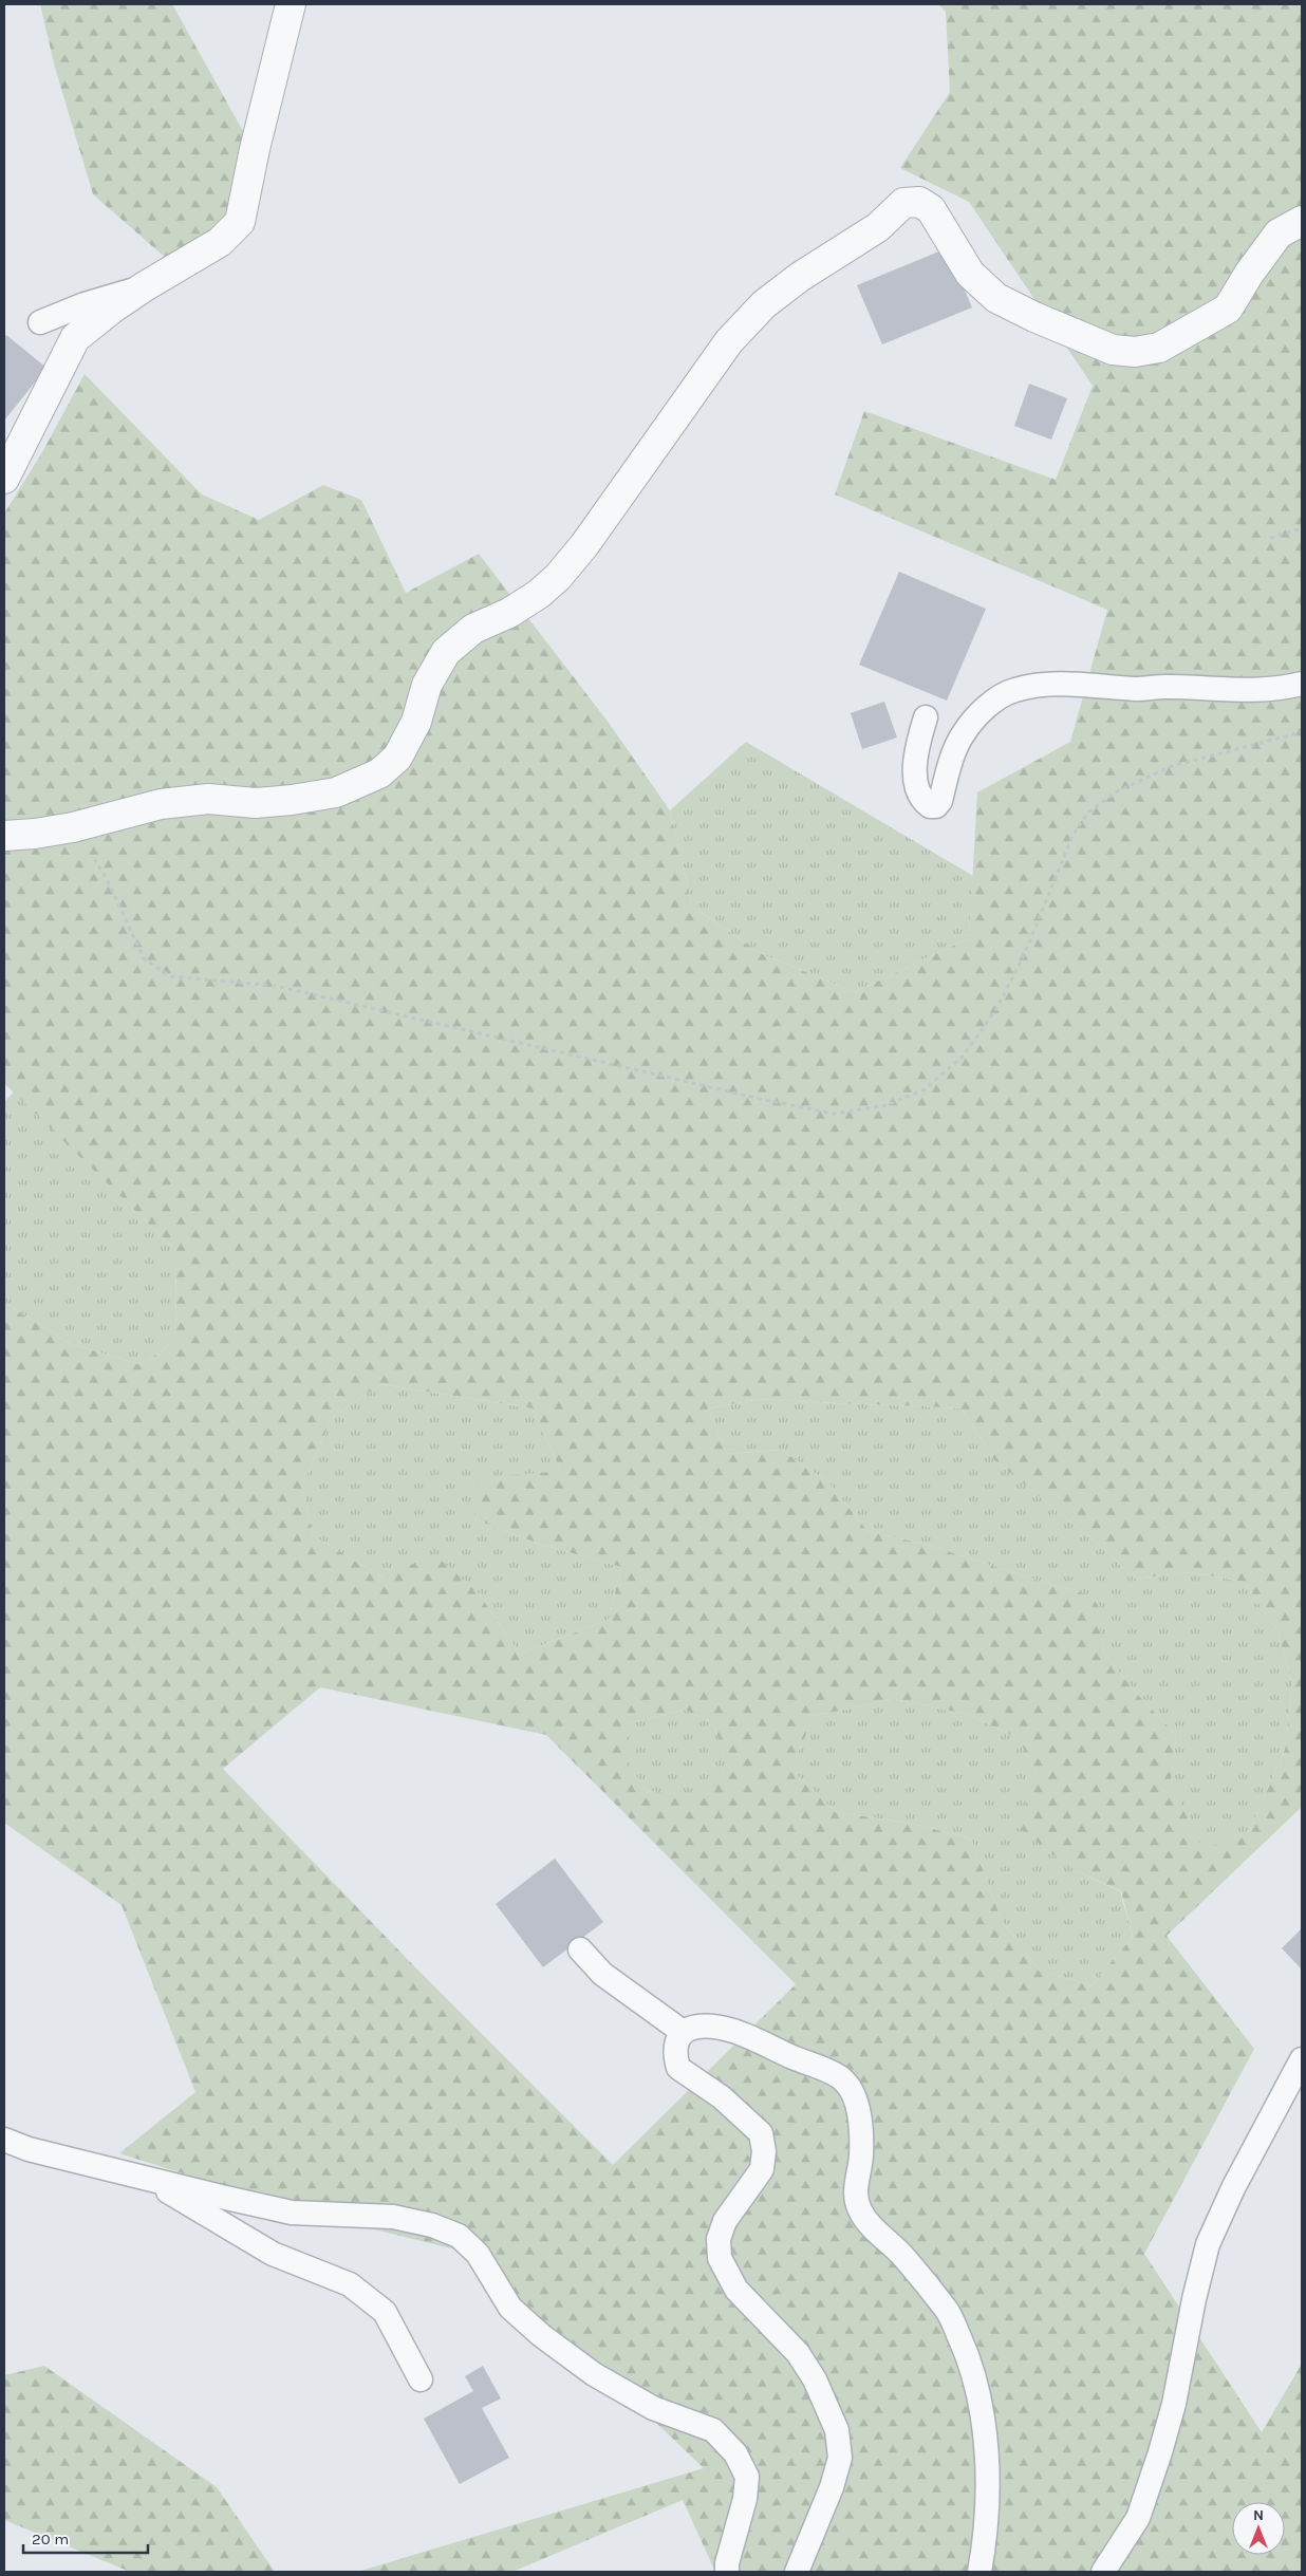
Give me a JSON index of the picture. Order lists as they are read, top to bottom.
{
  "scale_bar": "20 m",
  "north": "top"
}
